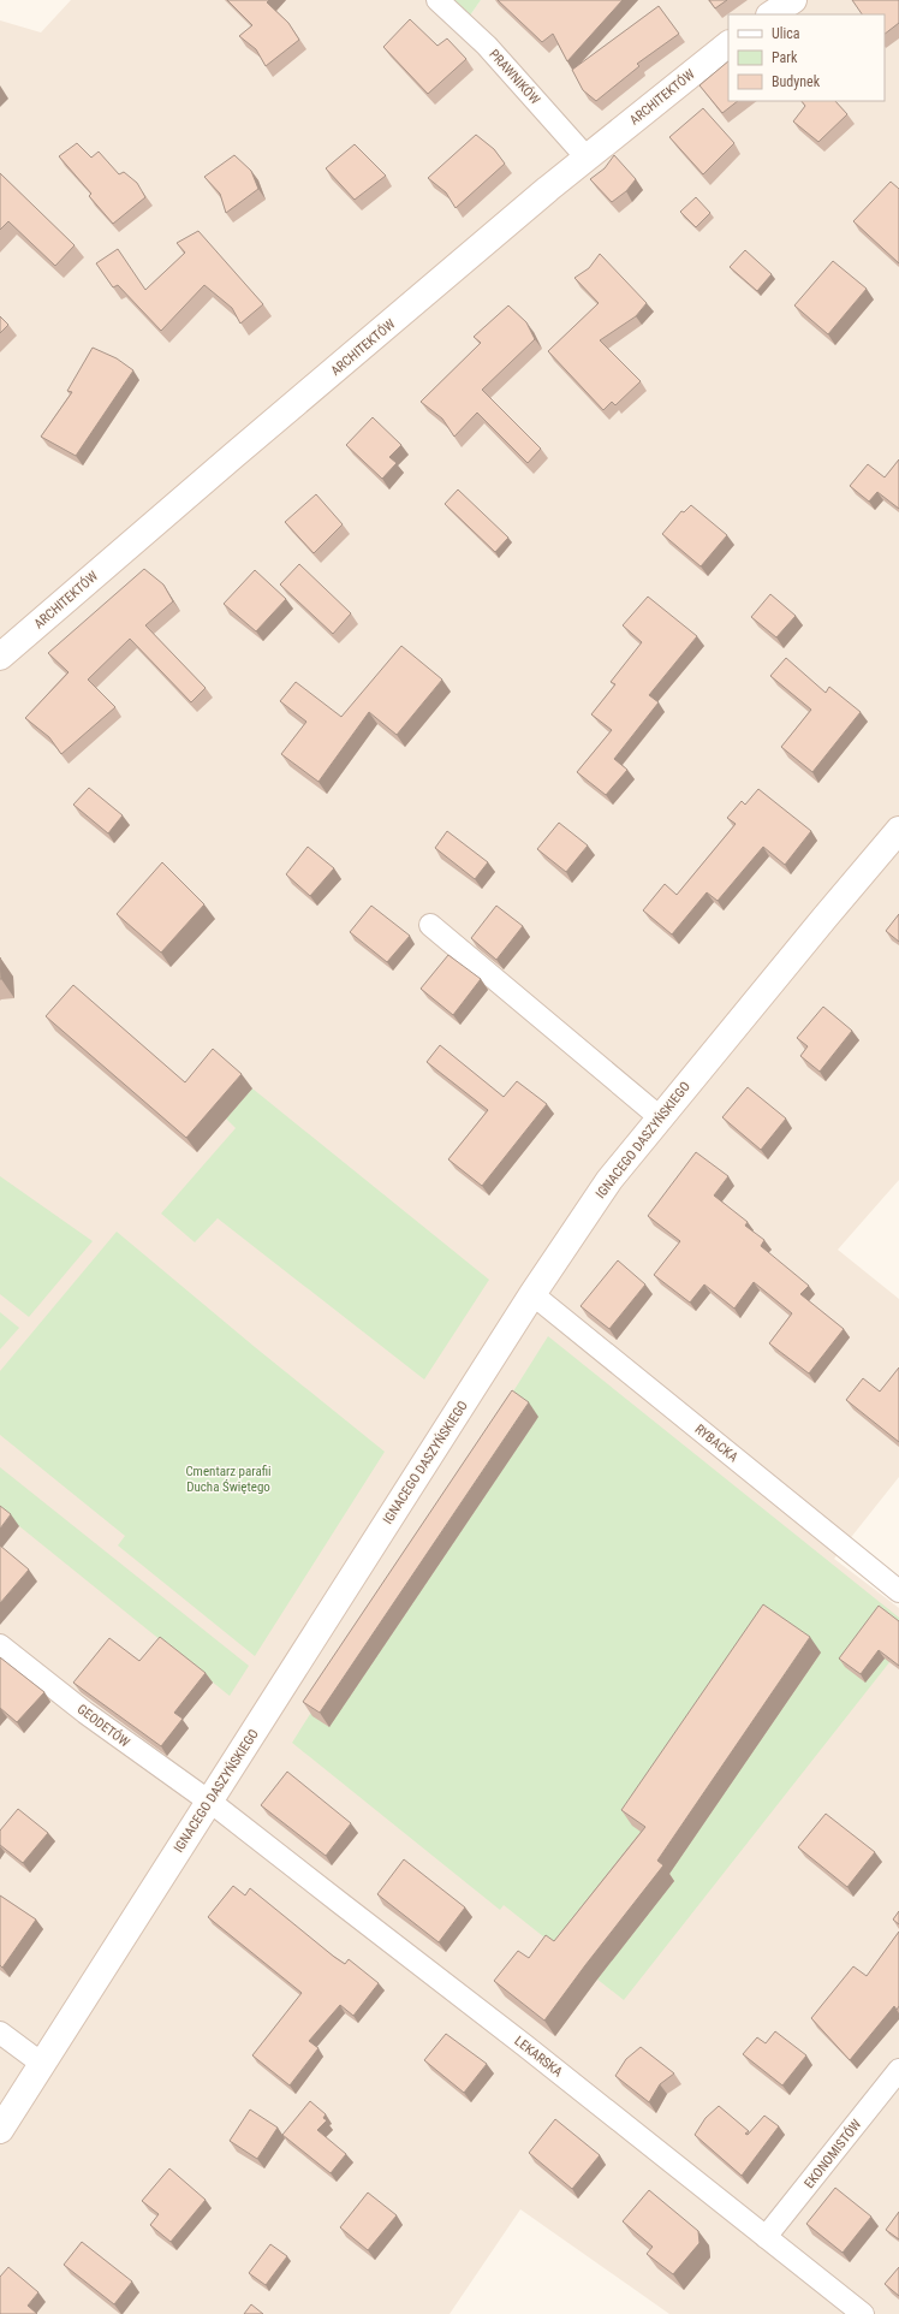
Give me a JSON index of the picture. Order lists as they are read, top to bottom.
{
  "streets": {
    "main road": ["ARCHITEKTÓW", "IGNACEGO DASZYŃSKIEGO"],
    "street": [
      "PRAWNIKÓW",
      "RYBACKA",
      "GEODETÓW",
      "LEKARSKA",
      "EKONOMISTÓW"
    ]
  },
  "crossings": [
    ["PRAWNIKÓW", "ARCHITEKTÓW"],
    ["IGNACEGO DASZYŃSKIEGO", "RYBACKA"],
    ["IGNACEGO DASZYŃSKIEGO", "GEODETÓW"],
    ["IGNACEGO DASZYŃSKIEGO", "LEKARSKA"],
    ["GEODETÓW", "LEKARSKA"],
    ["LEKARSKA", "EKONOMISTÓW"]
  ],
  "parks": ["Cmentarz parafii Ducha Świętego"],
  "legend": ["Ulica", "Park", "Budynek"]
}
